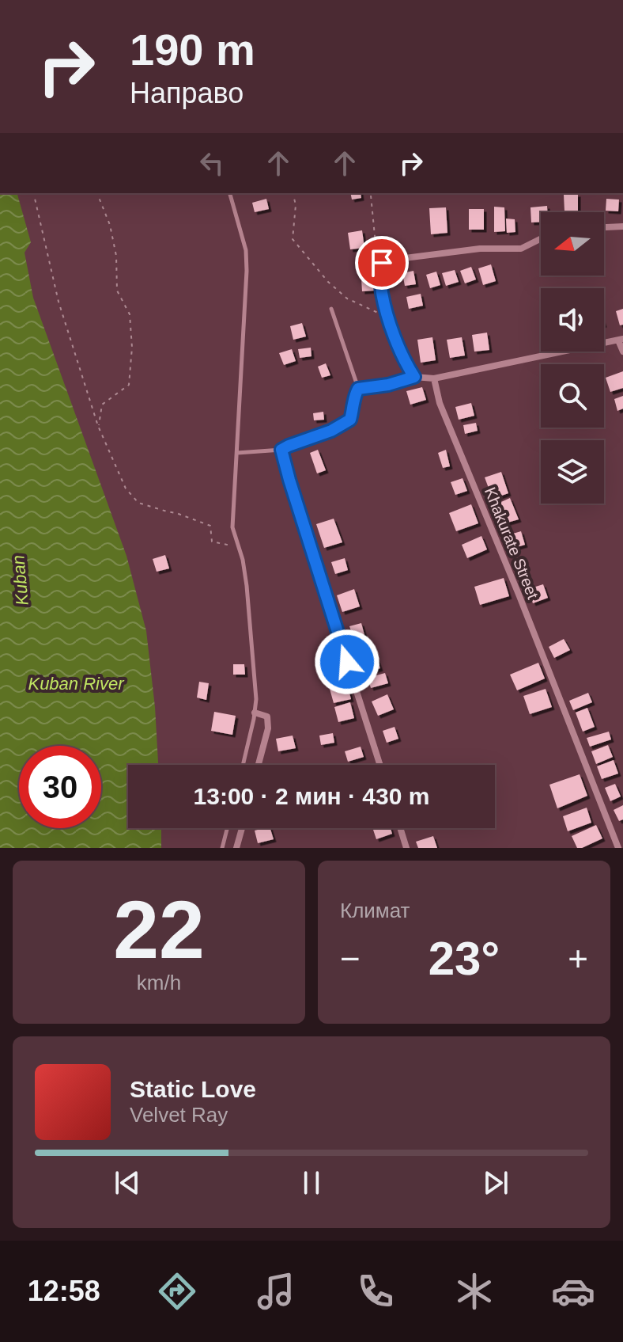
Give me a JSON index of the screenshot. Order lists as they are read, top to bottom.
{
  "streets": {
    "street": ["Khakurate Street"]
  },
  "water": ["Kuban", "Kuban River"],
  "north": "left",
  "page": {
    "turn": ["190 m", "Направо"],
    "limit": "30",
    "trip": "13:00 · 2 мин · 430 m",
    "tile": [
      ["22", "km/h"],
      "Климат"
    ],
    "heat": ["−", "23°", "+"],
    "song": ["Static Love", "Velvet Ray"],
    "tabs": "12:58"
  }
}
